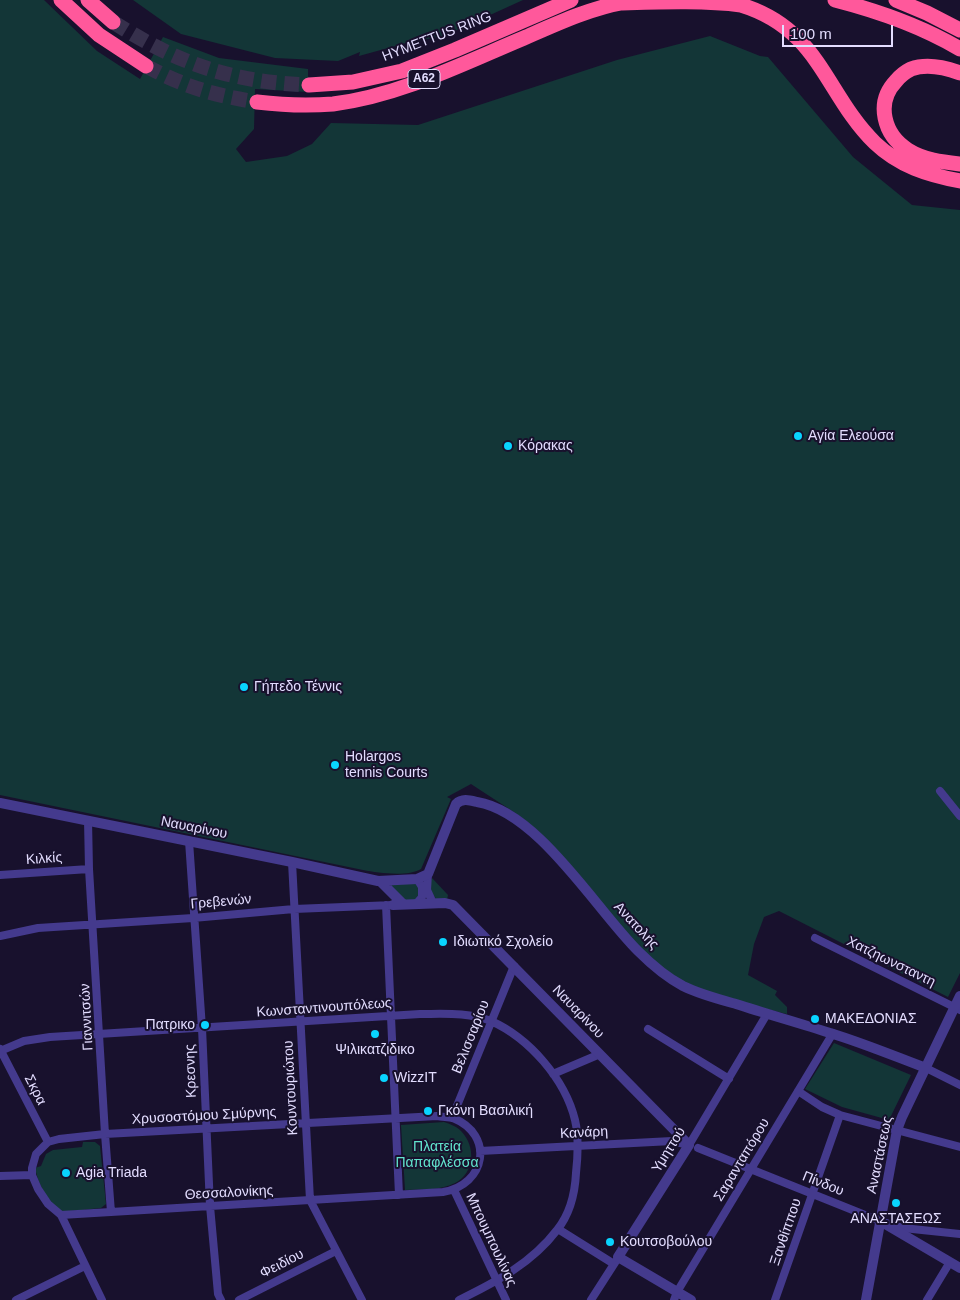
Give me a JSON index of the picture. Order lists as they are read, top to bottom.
{
  "streets": {
    "highway": ["HYMETTUS RING", "Α62"],
    "street": [
      "Ναυαρίνου",
      "Κιλκίς",
      "Γρεβενών",
      "Ανατολής",
      "Χατζηωνσταντη",
      "Κωνσταντινουπόλεως",
      "Γιαννιτσών",
      "Βελισσαρίου",
      "Κρεσνης",
      "Κουντουριώτου",
      "Σκρα",
      "Χρυσοστόμου Σμύρνης",
      "Κανάρη",
      "Υμηττού",
      "Αναστάσεως",
      "Σαρανταπόρου",
      "Πίνδου",
      "Θεσσαλονίκης",
      "Ξανθίππου",
      "Μπουμπουλίνας",
      "Φειδίου"
    ]
  },
  "crossings": [
    ["Ναυαρίνου", "Γρεβενών"],
    ["Ναυαρίνου", "Ανατολής"],
    ["Ναυαρίνου", "Γιαννιτσών"],
    ["Ναυαρίνου", "Βελισσαρίου"],
    ["Ναυαρίνου", "Κρεσνης"],
    ["Ναυαρίνου", "Κουντουριώτου"],
    ["Ναυαρίνου", "Κανάρη"],
    ["Ναυαρίνου", "Υμηττού"],
    ["Ναυαρίνου", "Πίνδου"],
    ["Κιλκίς", "Γιαννιτσών"],
    ["Γρεβενών", "Ανατολής"],
    ["Γρεβενών", "Γιαννιτσών"],
    ["Γρεβενών", "Κρεσνης"],
    ["Γρεβενών", "Κουντουριώτου"],
    ["Ανατολής", "Υμηττού"],
    ["Ανατολής", "Αναστάσεως"],
    ["Ανατολής", "Σαρανταπόρου"],
    ["Χατζηωνσταντη", "Αναστάσεως"],
    ["Κωνσταντινουπόλεως", "Γιαννιτσών"],
    ["Κωνσταντινουπόλεως", "Βελισσαρίου"],
    ["Κωνσταντινουπόλεως", "Κρεσνης"],
    ["Κωνσταντινουπόλεως", "Κουντουριώτου"],
    ["Κωνσταντινουπόλεως", "Σκρα"],
    ["Κωνσταντινουπόλεως", "Κανάρη"],
    ["Κωνσταντινουπόλεως", "Μπουμπουλίνας"],
    ["Γιαννιτσών", "Χρυσοστόμου Σμύρνης"],
    ["Γιαννιτσών", "Θεσσαλονίκης"],
    ["Βελισσαρίου", "Χρυσοστόμου Σμύρνης"],
    ["Βελισσαρίου", "Κανάρη"],
    ["Βελισσαρίου", "Θεσσαλονίκης"],
    ["Βελισσαρίου", "Μπουμπουλίνας"],
    ["Κρεσνης", "Χρυσοστόμου Σμύρνης"],
    ["Κρεσνης", "Θεσσαλονίκης"],
    ["Κουντουριώτου", "Χρυσοστόμου Σμύρνης"],
    ["Κουντουριώτου", "Θεσσαλονίκης"],
    ["Κουντουριώτου", "Φειδίου"],
    ["Σκρα", "Χρυσοστόμου Σμύρνης"],
    ["Χρυσοστόμου Σμύρνης", "Κανάρη"],
    ["Χρυσοστόμου Σμύρνης", "Θεσσαλονίκης"],
    ["Χρυσοστόμου Σμύρνης", "Μπουμπουλίνας"],
    ["Κανάρη", "Υμηττού"],
    ["Κανάρη", "Πίνδου"],
    ["Κανάρη", "Θεσσαλονίκης"],
    ["Κανάρη", "Μπουμπουλίνας"],
    ["Υμηττού", "Πίνδου"],
    ["Αναστάσεως", "Πίνδου"],
    ["Σαρανταπόρου", "Πίνδου"],
    ["Πίνδου", "Ξανθίππου"],
    ["Θεσσαλονίκης", "Μπουμπουλίνας"]
  ],
  "parks": ["Πλατεία Παπαφλέσσα"],
  "places": [
    "Αγία Ελεούσα",
    "Κόρακας",
    "Γήπεδο Τέννις",
    "Holargos tennis Courts",
    "Ιδιωτικό Σχολείο",
    "ΜΑΚΕΔΟΝΙΑΣ",
    "Πατρικο",
    "Ψιλικατζιδικο",
    "WizzIT",
    "Γκόνη Βασιλική",
    "Agia Triada",
    "ΑΝΑΣΤΑΣΕΩΣ",
    "Κουτσοβούλου"
  ],
  "scale_bar": "100 m"
}
